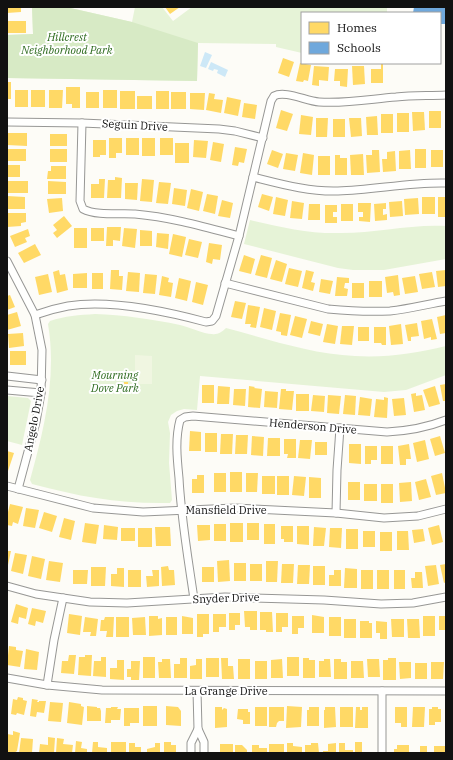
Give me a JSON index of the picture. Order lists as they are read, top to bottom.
{
  "streets": {
    "street": [
      "Seguin Drive",
      "Angelo Drive",
      "Henderson Drive",
      "Mansfield Drive",
      "Snyder Drive",
      "La Grange Drive"
    ]
  },
  "crossings": [
    ["Angelo Drive", "Mansfield Drive"],
    ["Henderson Drive", "Mansfield Drive"]
  ],
  "parks": ["Hillcrest Neighborhood Park", "Mourning Dove Park"],
  "legend": ["Homes", "Schools"]
}
